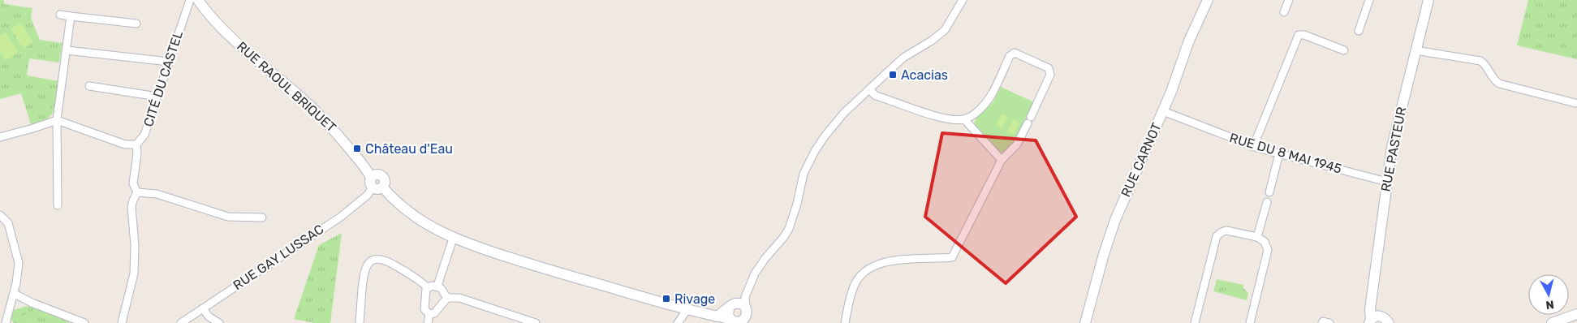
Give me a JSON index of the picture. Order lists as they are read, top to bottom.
{
  "streets": {
    "main road": ["RUE RAOUL BRIQUET", "RUE PASTEUR", "RUE CARNOT"],
    "street": ["CITÉ DU CASTEL", "RUE DU 8 MAI 1945", "RUE GAY LUSSAC"]
  },
  "crossings": [
    ["RUE RAOUL BRIQUET", "RUE GAY LUSSAC"],
    ["RUE PASTEUR", "RUE DU 8 MAI 1945"],
    ["RUE DU 8 MAI 1945", "RUE CARNOT"]
  ],
  "places": {
    "transit": ["Acacias", "Château d'Eau", "Rivage"]
  },
  "north": "bottom"
}
